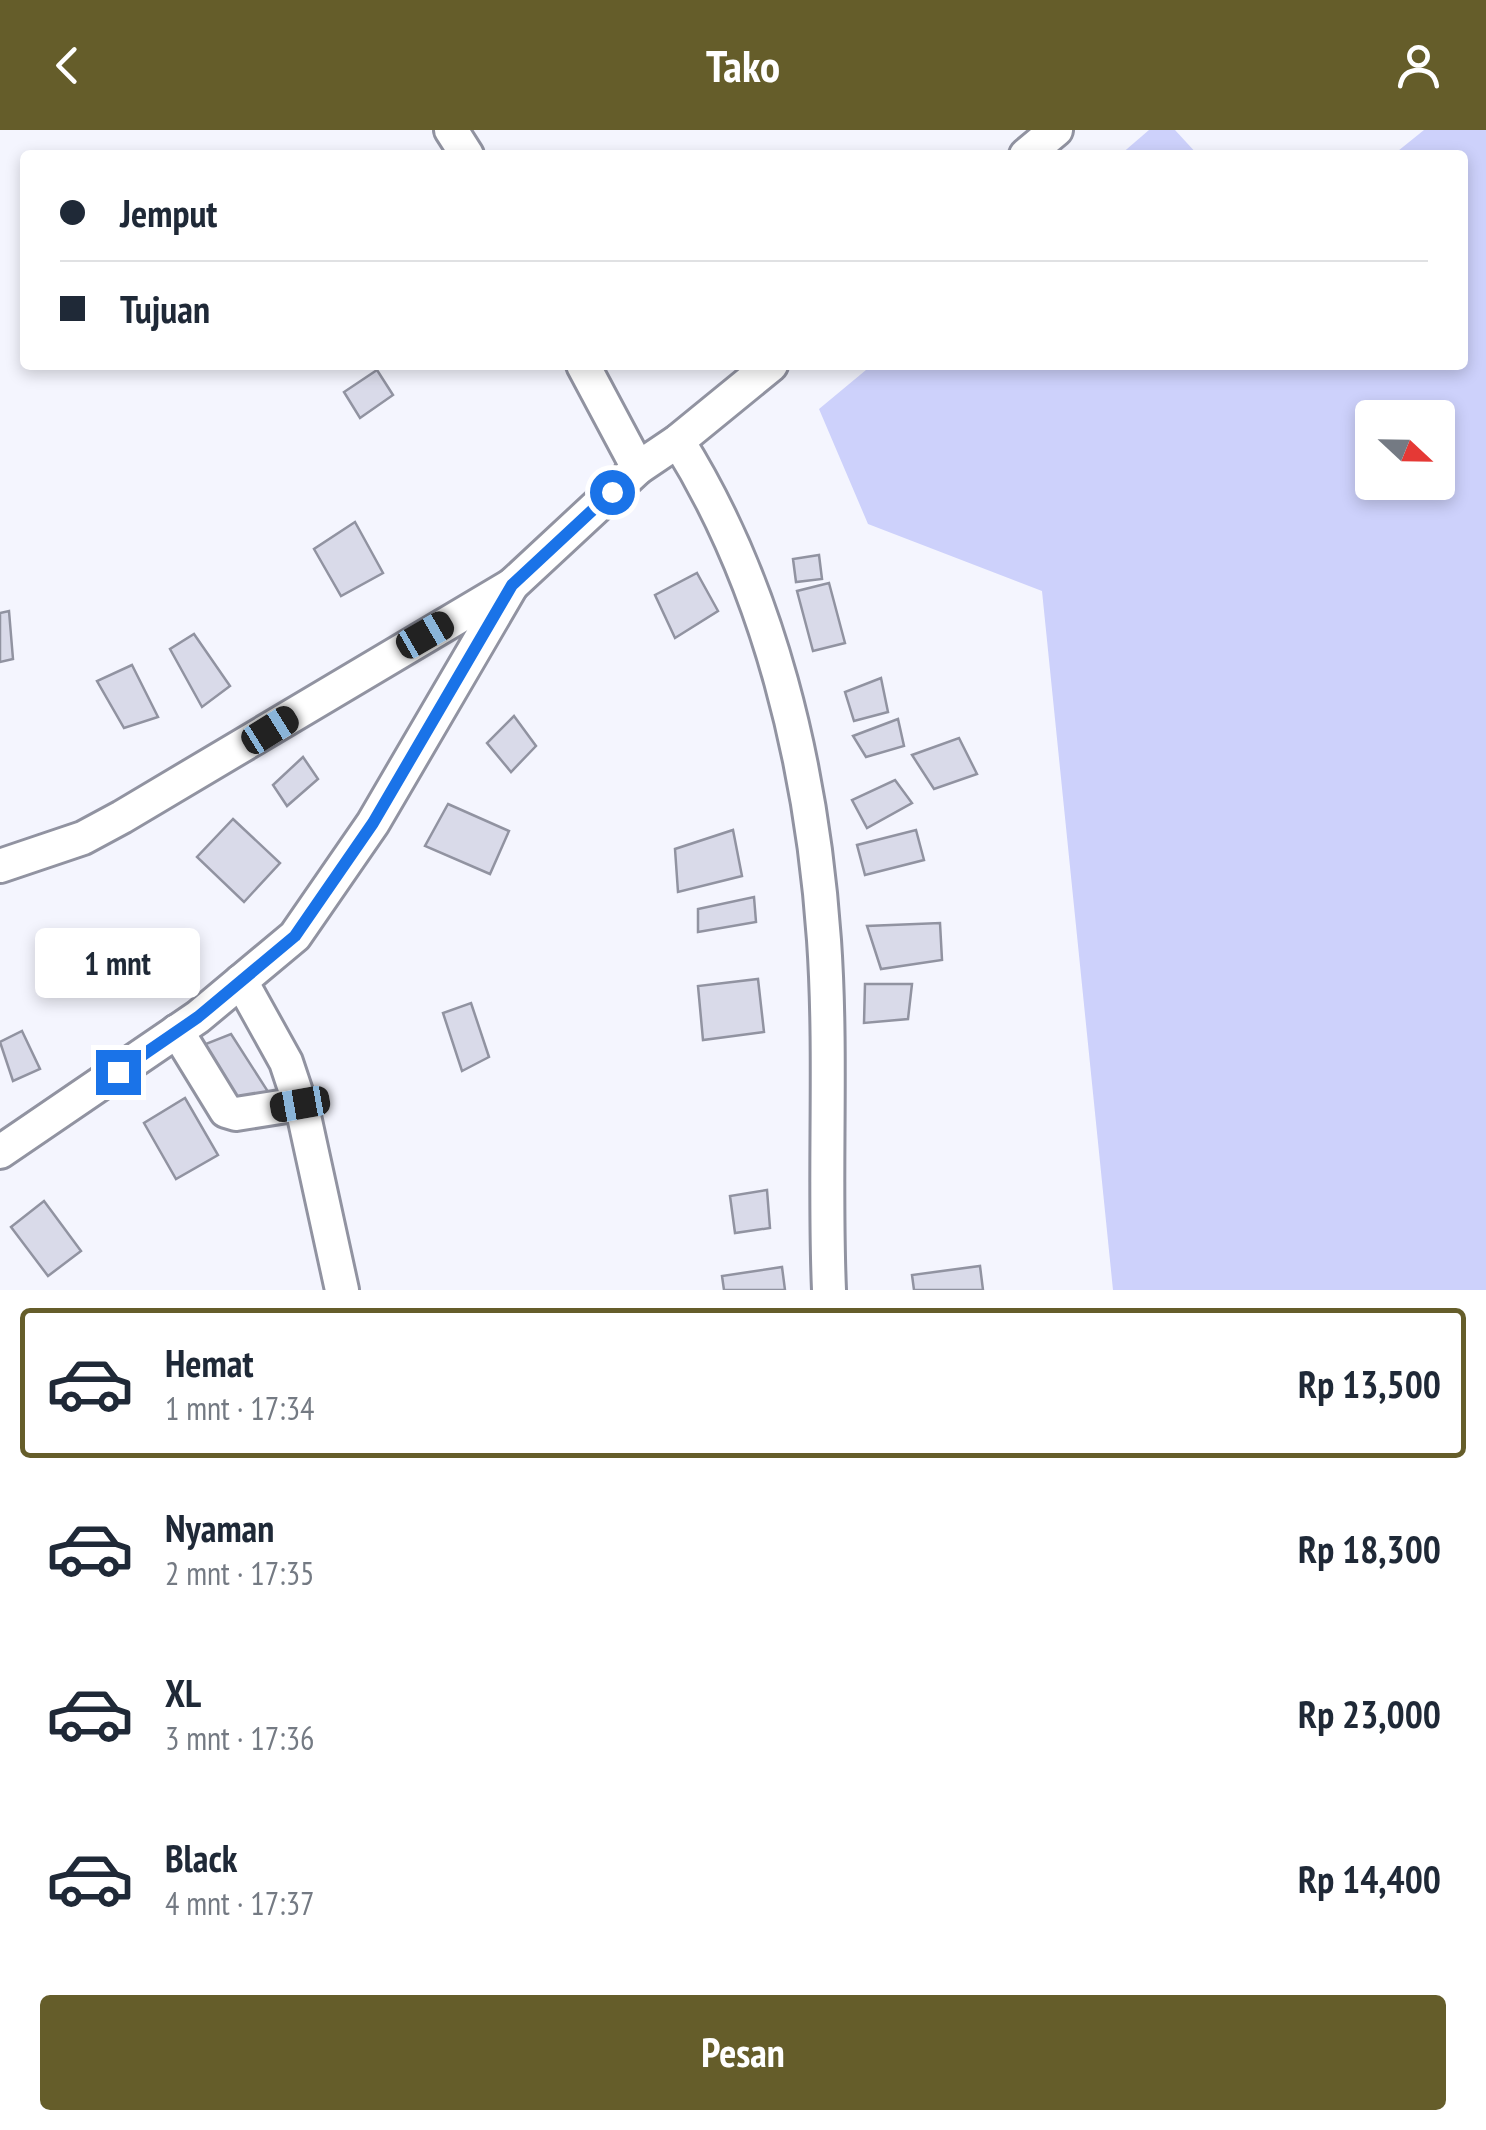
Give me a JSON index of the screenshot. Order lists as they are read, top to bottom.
{
  "north": "right",
  "page": {
    "header": "Tako",
    "banner": ["Jemput", "Tujuan"],
    "bubble": "1 mnt",
    "list": [
      {
        "name": "Hemat",
        "note": "1 mnt · 17:34",
        "value": "Rp 13,500"
      },
      {
        "name": "Nyaman",
        "note": "2 mnt · 17:35",
        "value": "Rp 18,300"
      },
      {
        "name": "XL",
        "note": "3 mnt · 17:36",
        "value": "Rp 23,000"
      },
      {
        "name": "Black",
        "note": "4 mnt · 17:37",
        "value": "Rp 14,400"
      }
    ],
    "buttons": "Pesan"
  }
}
